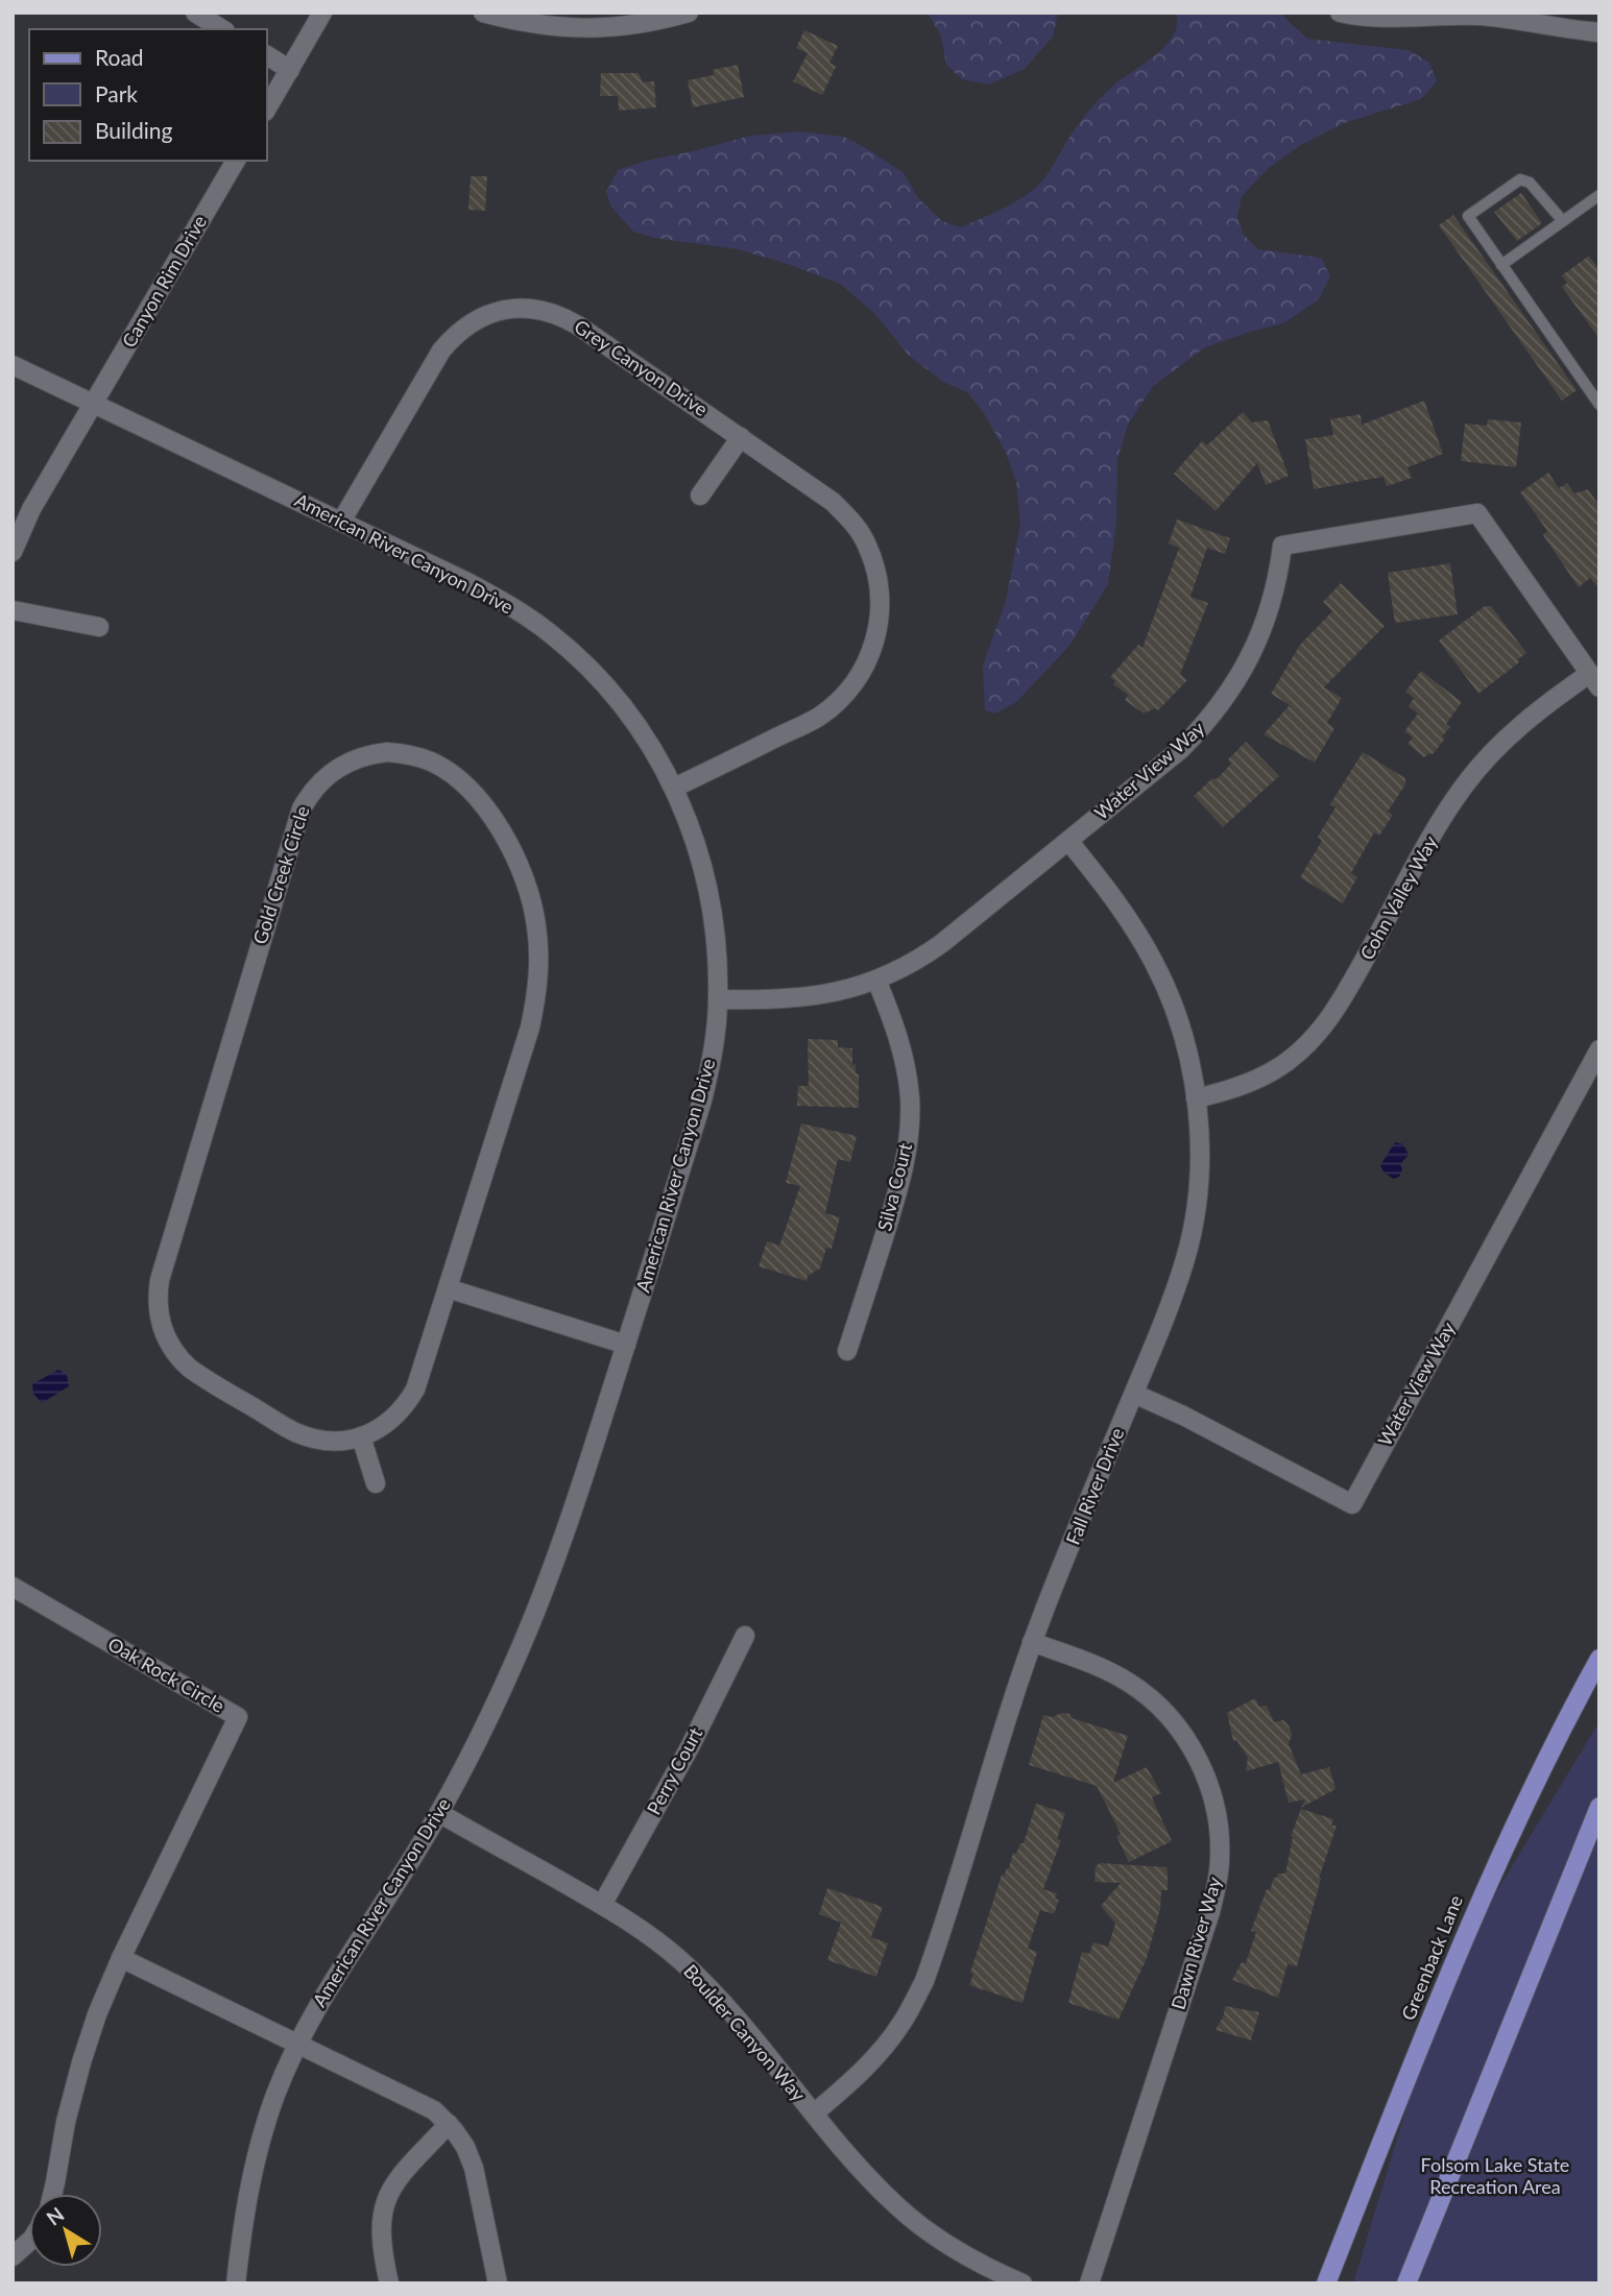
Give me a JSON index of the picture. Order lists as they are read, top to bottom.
{
  "streets": {
    "main road": ["Greenback Lane"],
    "street": [
      "Canyon Rim Drive",
      "Grey Canyon Drive",
      "American River Canyon Drive",
      "Water View Way",
      "Gold Creek Circle",
      "Cohn Valley Way",
      "Silva Court",
      "Fall River Drive",
      "Oak Rock Circle",
      "Perry Court",
      "Dawn River Way",
      "Boulder Canyon Way"
    ]
  },
  "crossings": [
    ["Canyon Rim Drive", "American River Canyon Drive"],
    ["Grey Canyon Drive", "American River Canyon Drive"],
    ["American River Canyon Drive", "Water View Way"],
    ["American River Canyon Drive", "Boulder Canyon Way"],
    ["Water View Way", "Cohn Valley Way"],
    ["Water View Way", "Silva Court"],
    ["Water View Way", "Fall River Drive"],
    ["Cohn Valley Way", "Fall River Drive"],
    ["Fall River Drive", "Dawn River Way"],
    ["Fall River Drive", "Boulder Canyon Way"],
    ["Perry Court", "Boulder Canyon Way"]
  ],
  "parks": ["Folsom Lake State Recreation Area"],
  "legend": ["Road", "Park", "Building"],
  "north": "top left"
}
